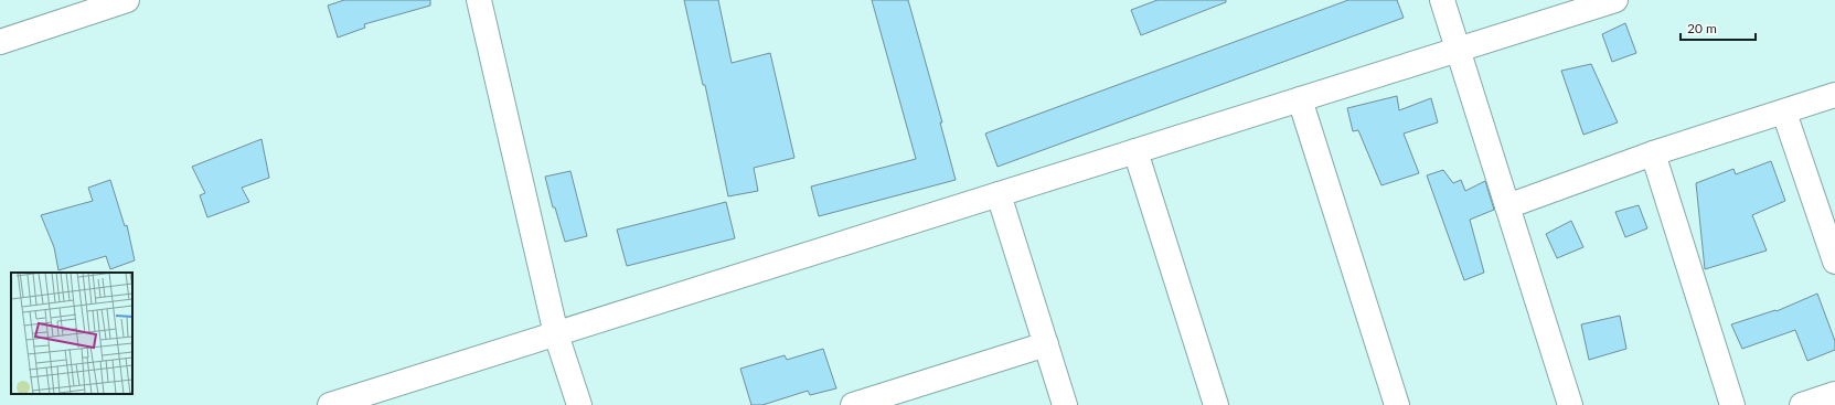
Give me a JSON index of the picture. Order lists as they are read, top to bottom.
{
  "scale_bar": "20 m"
}
